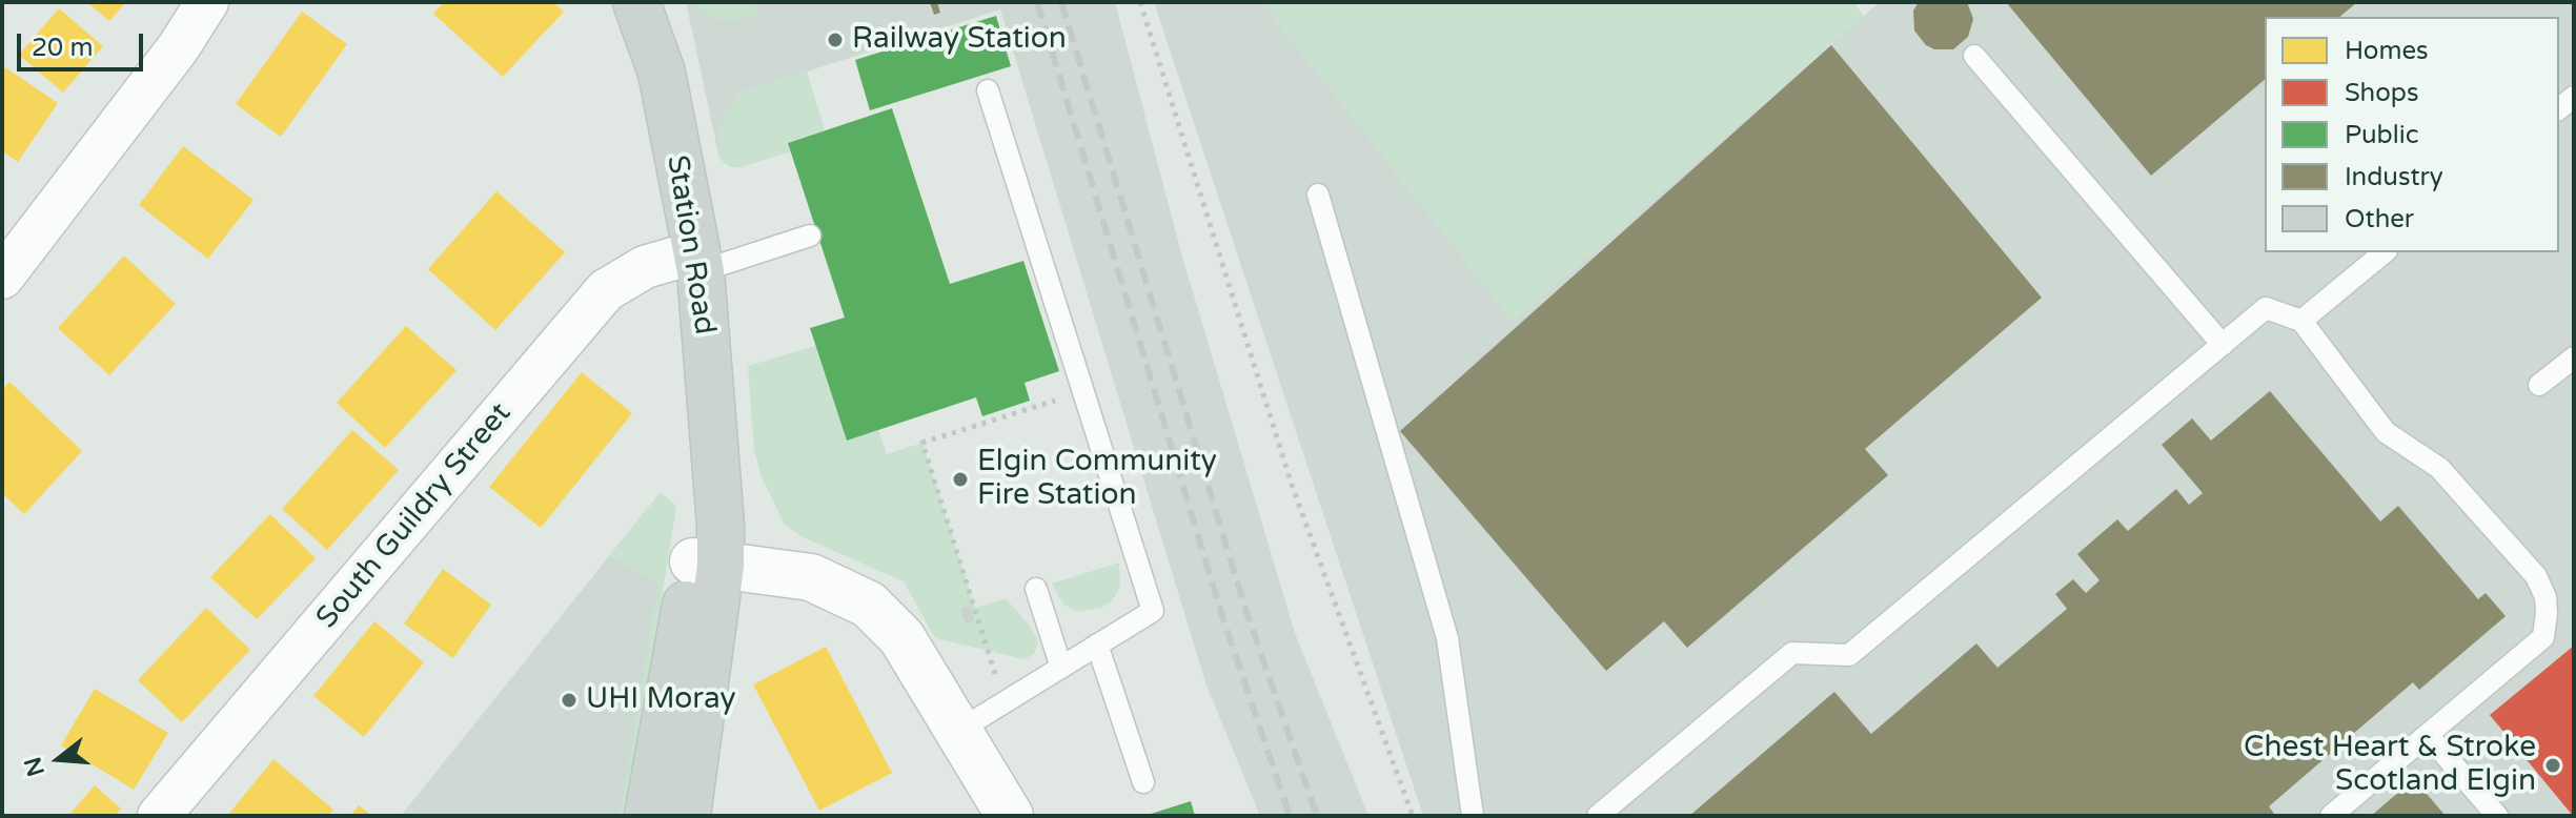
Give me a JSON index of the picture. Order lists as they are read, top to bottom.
{
  "streets": {
    "main road": ["Station Road"],
    "street": ["South Guildry Street"]
  },
  "crossings": [
    ["Station Road", "South Guildry Street"]
  ],
  "places": [
    "Railway Station",
    "Elgin Community Fire Station",
    "UHI Moray",
    "Chest Heart & Stroke Scotland Elgin"
  ],
  "legend": [
    "Homes",
    "Shops",
    "Public",
    "Industry",
    "Other"
  ],
  "scale_bar": "20 m",
  "north": "left"
}
